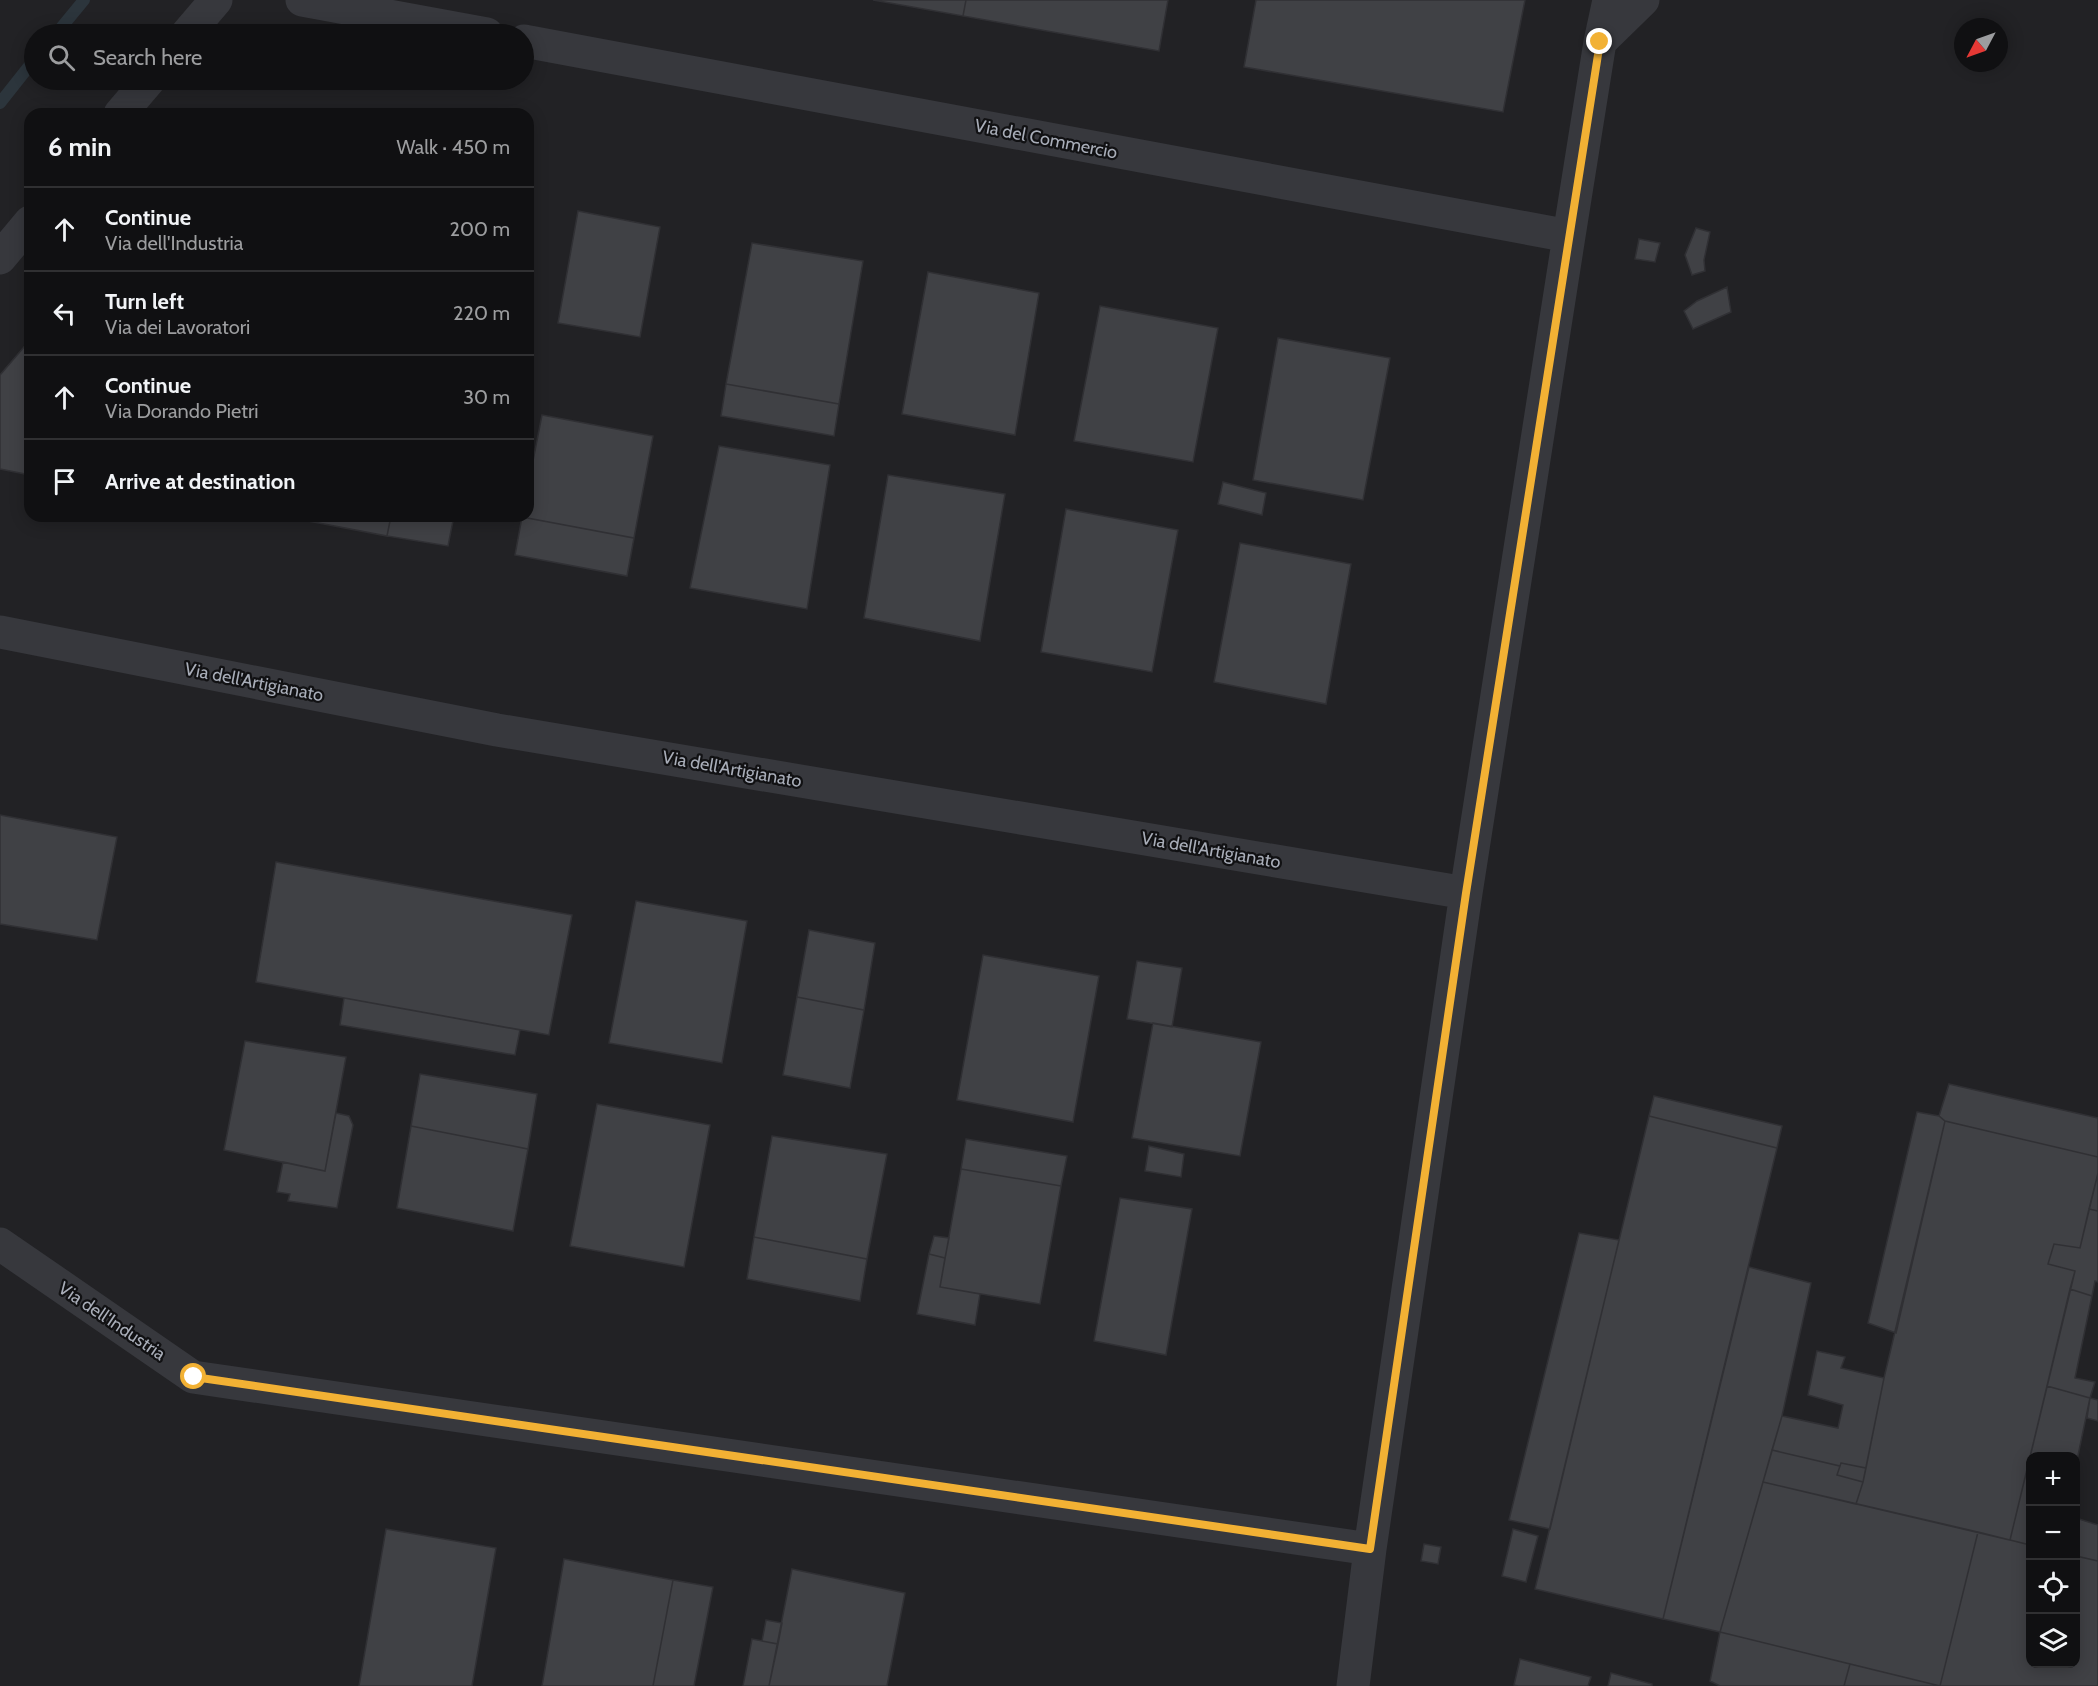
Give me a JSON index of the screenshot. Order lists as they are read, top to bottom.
{
  "streets": {
    "street": ["Via del Commercio", "Via dell'Artigianato", "Via dell'Industria"]
  },
  "north": "bottom left",
  "page": {
    "search": "Search here",
    "heading": ["6 min", "Walk · 450 m"],
    "list": [
      ["Continue", "Via dell'Industria", "200 m"],
      ["Turn left", "Via dei Lavoratori", "220 m"],
      ["Continue", "Via Dorando Pietri", "30 m"],
      "Arrive at destination"
    ],
    "map_buttons": ["+", "−"]
  }
}
